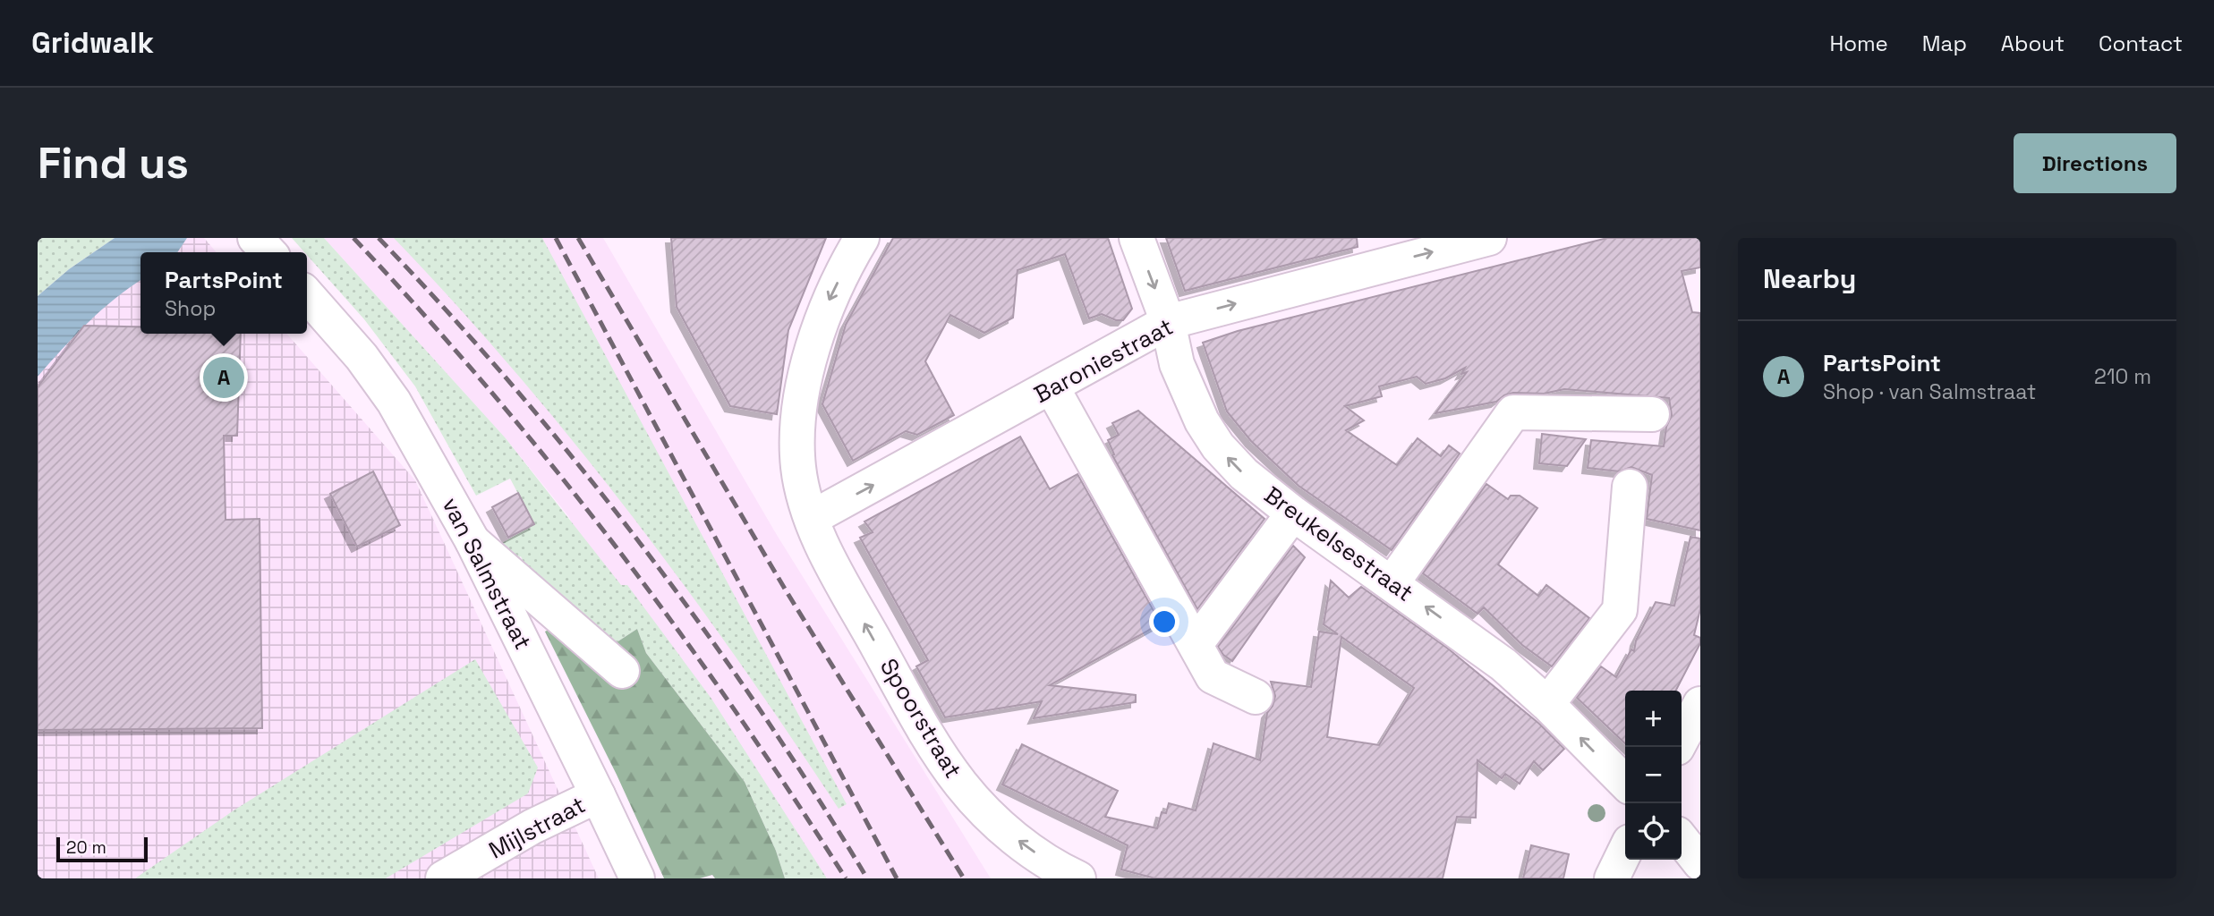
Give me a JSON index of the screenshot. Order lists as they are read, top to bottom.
{
  "streets": {
    "street": [
      "Baroniestraat",
      "Breukelsestraat",
      "van Salmstraat",
      "Spoorstraat",
      "Mijlstraat"
    ]
  },
  "crossings": [
    ["Baroniestraat", "Breukelsestraat"],
    ["Baroniestraat", "Spoorstraat"],
    ["van Salmstraat", "Mijlstraat"]
  ],
  "one_way": ["Baroniestraat"],
  "scale_bar": "20 m",
  "page": {
    "header": "Gridwalk",
    "nav": [
      "Home",
      "Map",
      "About",
      "Contact"
    ],
    "buttons": "Directions",
    "title": "Find us",
    "heading": "Nearby",
    "popup": ["PartsPoint", "Shop"],
    "list": [
      {
        "mark": "A",
        "name": "PartsPoint",
        "note": "Shop · van Salmstraat",
        "value": "210 m"
      }
    ],
    "pins": "A",
    "map_buttons": ["+", "−"],
    "scale": "20 m"
  }
}
